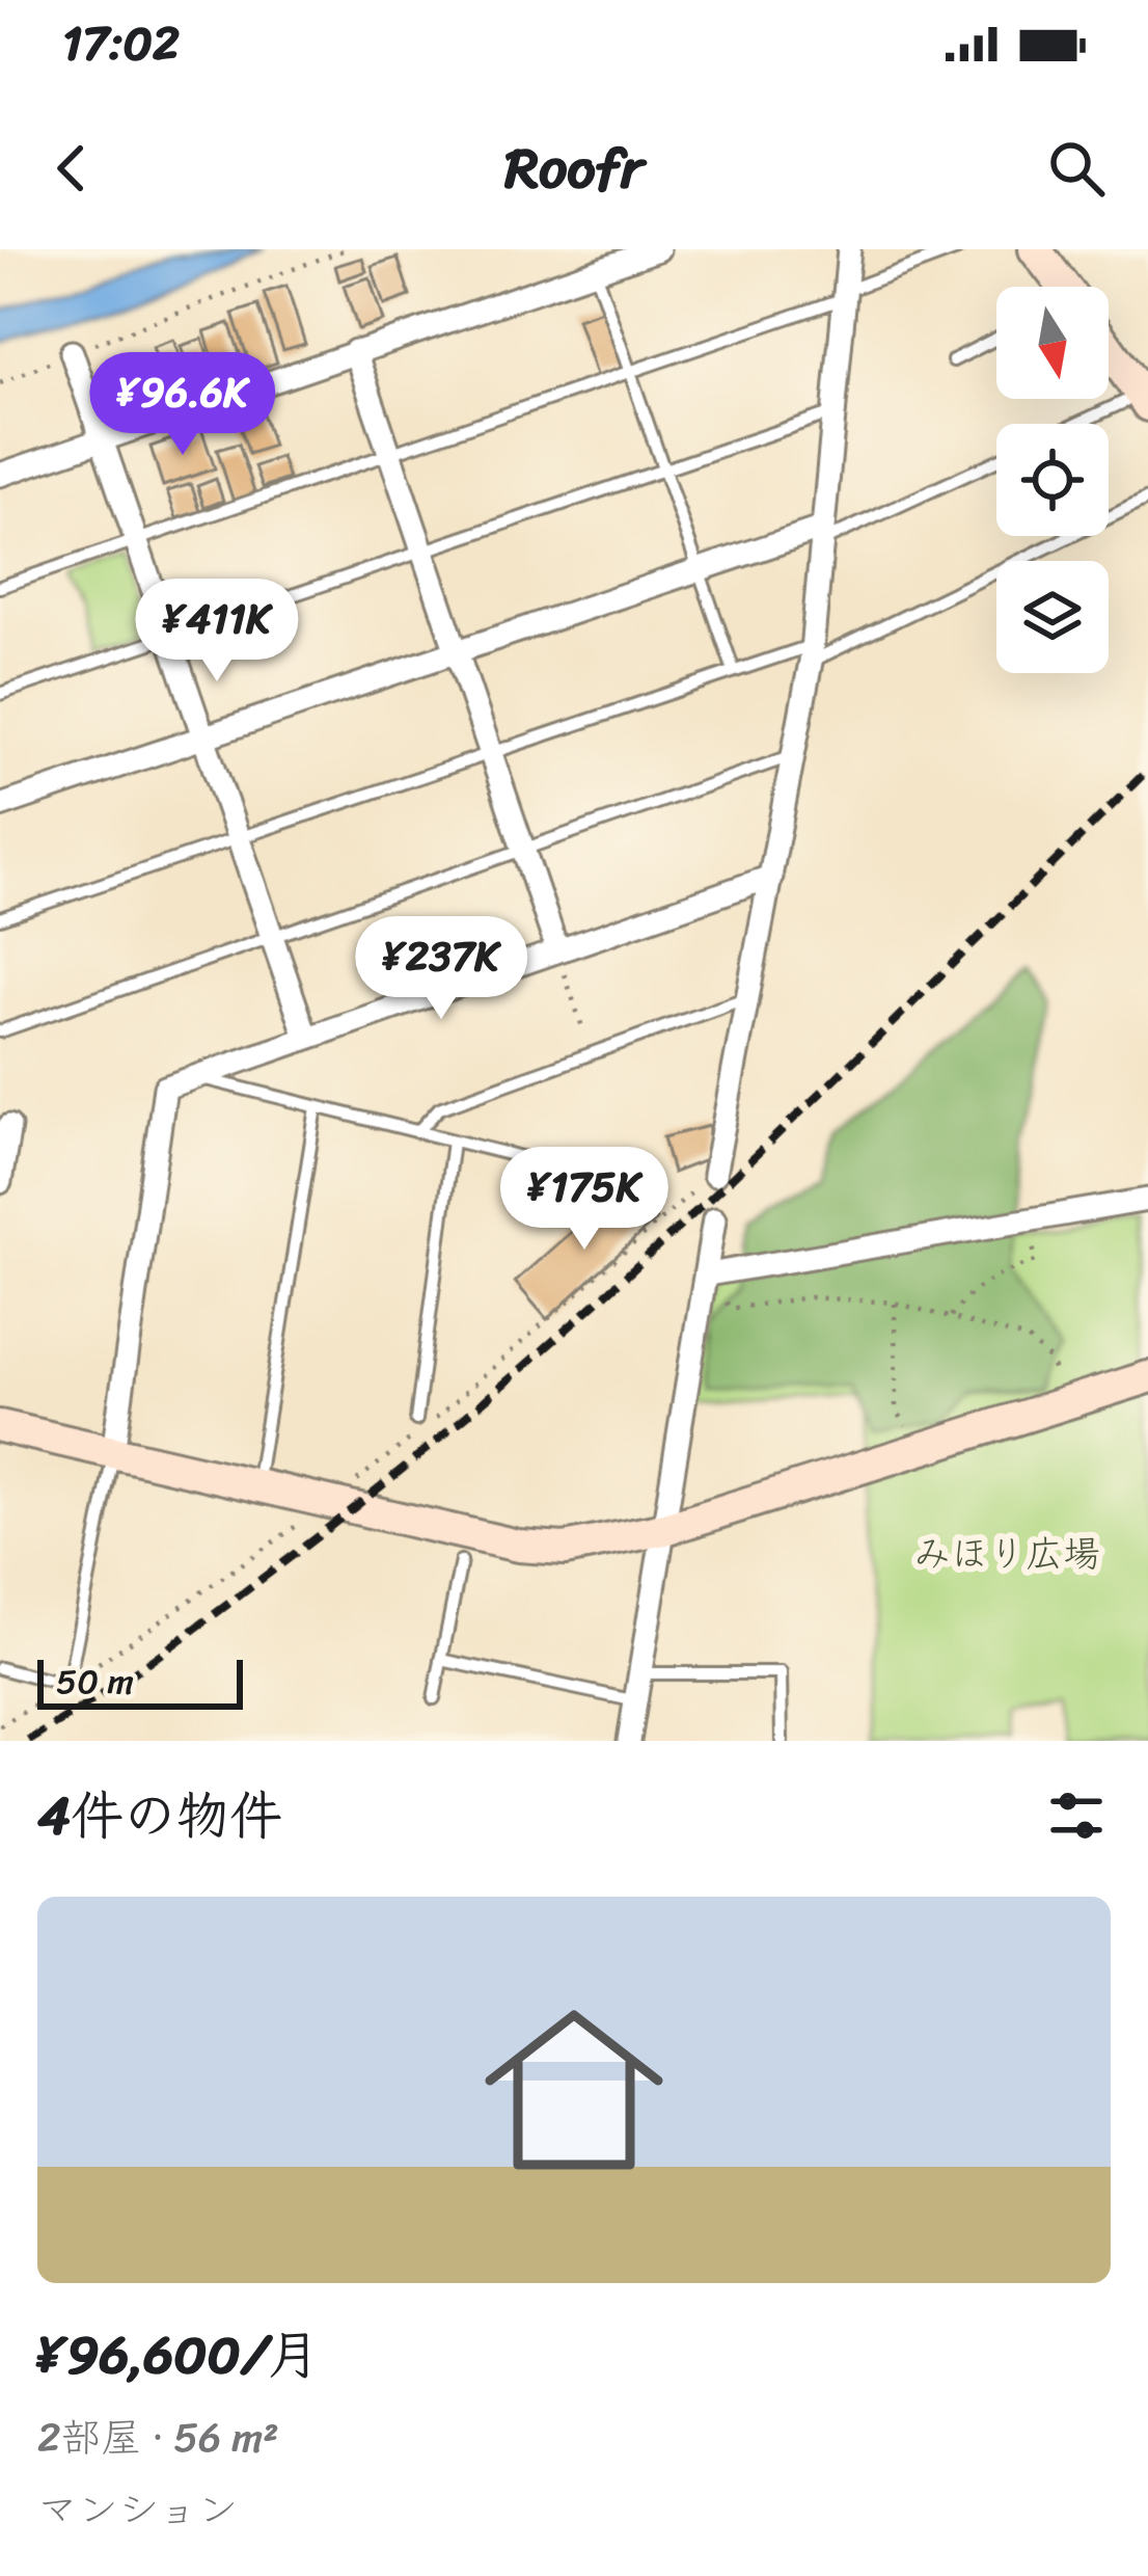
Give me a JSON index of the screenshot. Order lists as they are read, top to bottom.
{
  "parks": ["みほり広場"],
  "scale_bar": "50 m",
  "north": "bottom",
  "page": {
    "status": "17:02",
    "header": "Roofr",
    "price": [
      "¥96.6K",
      "¥411K",
      "¥237K",
      "¥175K"
    ],
    "scale": "50 m",
    "heading": "4件の物件",
    "list": [
      {
        "name": "¥96,600/月",
        "note": "2部屋 · 56 m² · マンション"
      }
    ]
  }
}
